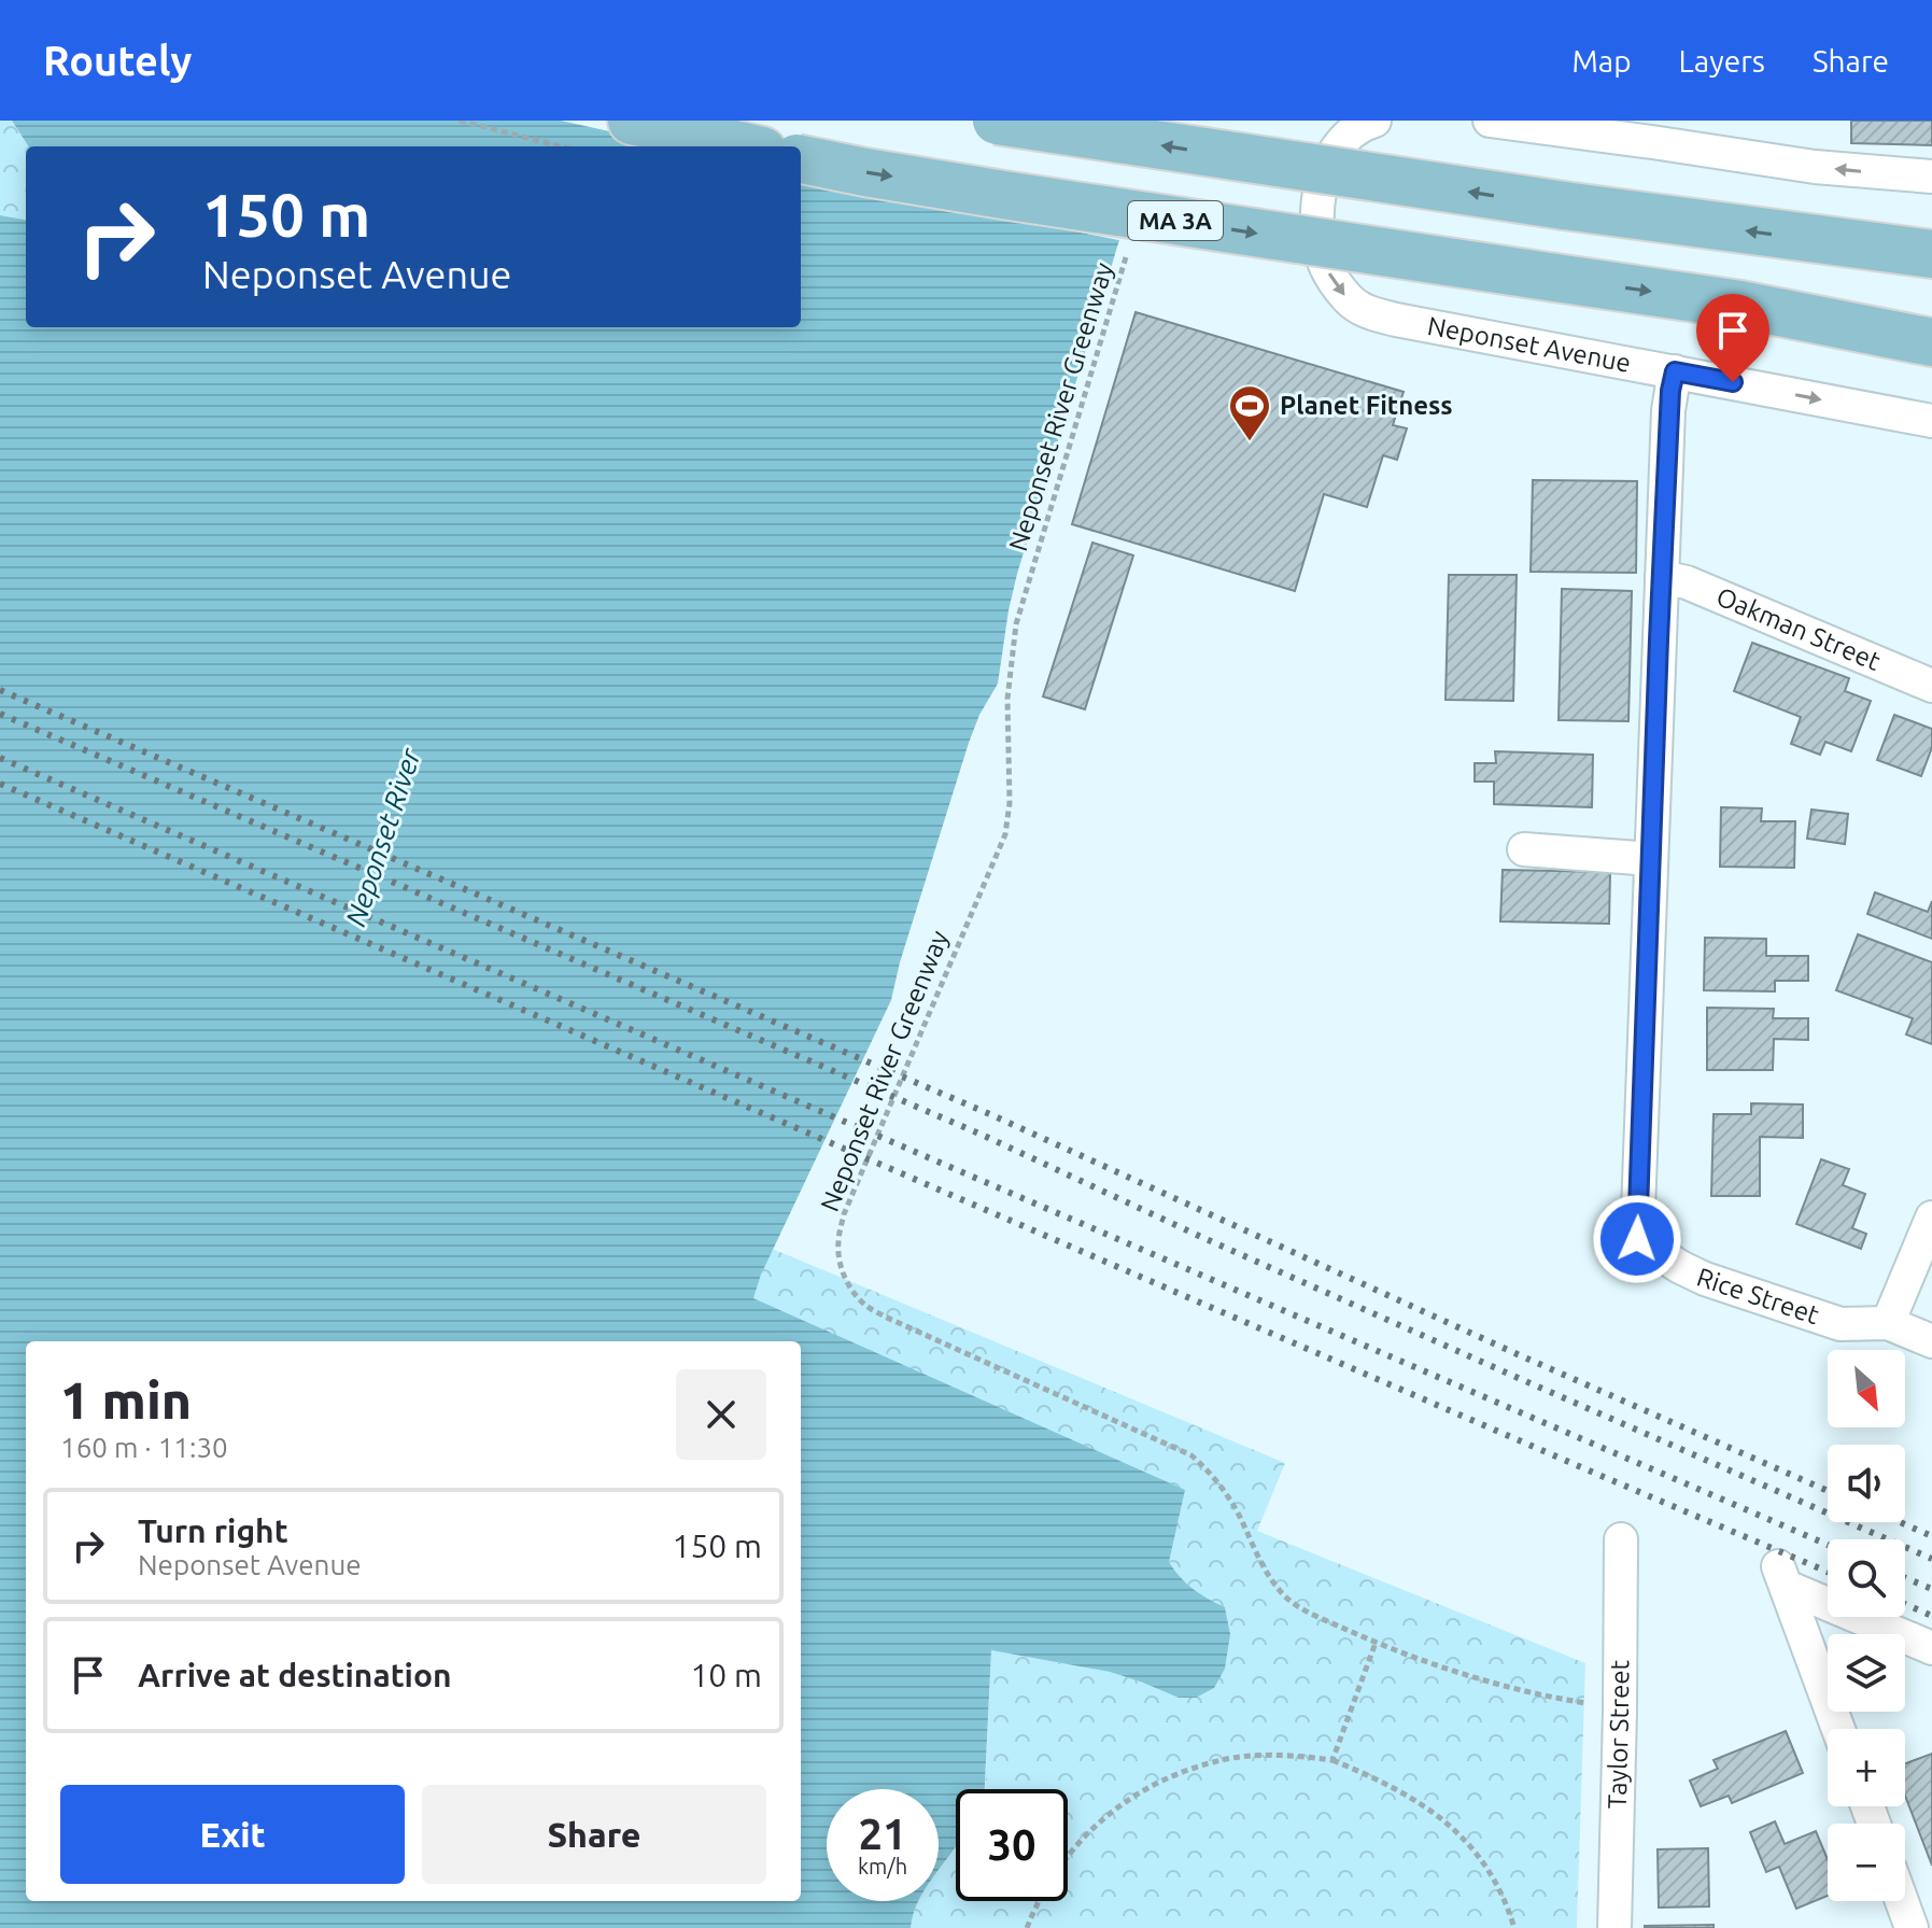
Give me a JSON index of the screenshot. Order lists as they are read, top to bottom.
{
  "streets": {
    "main road": ["MA 3A"],
    "street": [
      "Neponset Avenue",
      "Oakman Street",
      "Rice Street",
      "Taylor Street"
    ],
    "path": ["Neponset River Greenway"]
  },
  "water": ["Neponset River"],
  "places": {
    "sports": ["Planet Fitness"]
  },
  "north": "bottom right",
  "page": {
    "header": "Routely",
    "nav": ["Map", "Layers", "Share"],
    "turn": ["150 m", "Neponset Avenue"],
    "heading": ["1 min", "160 m · 11:30"],
    "map_buttons": ["+", "−"],
    "list": [
      {
        "name": "Turn right",
        "note": "Neponset Avenue",
        "value": "150 m"
      },
      {
        "name": "Arrive at destination",
        "value": "10 m"
      }
    ],
    "buttons": ["Exit", "Share"],
    "speed": "21 km/h",
    "limit": "30"
  }
}
